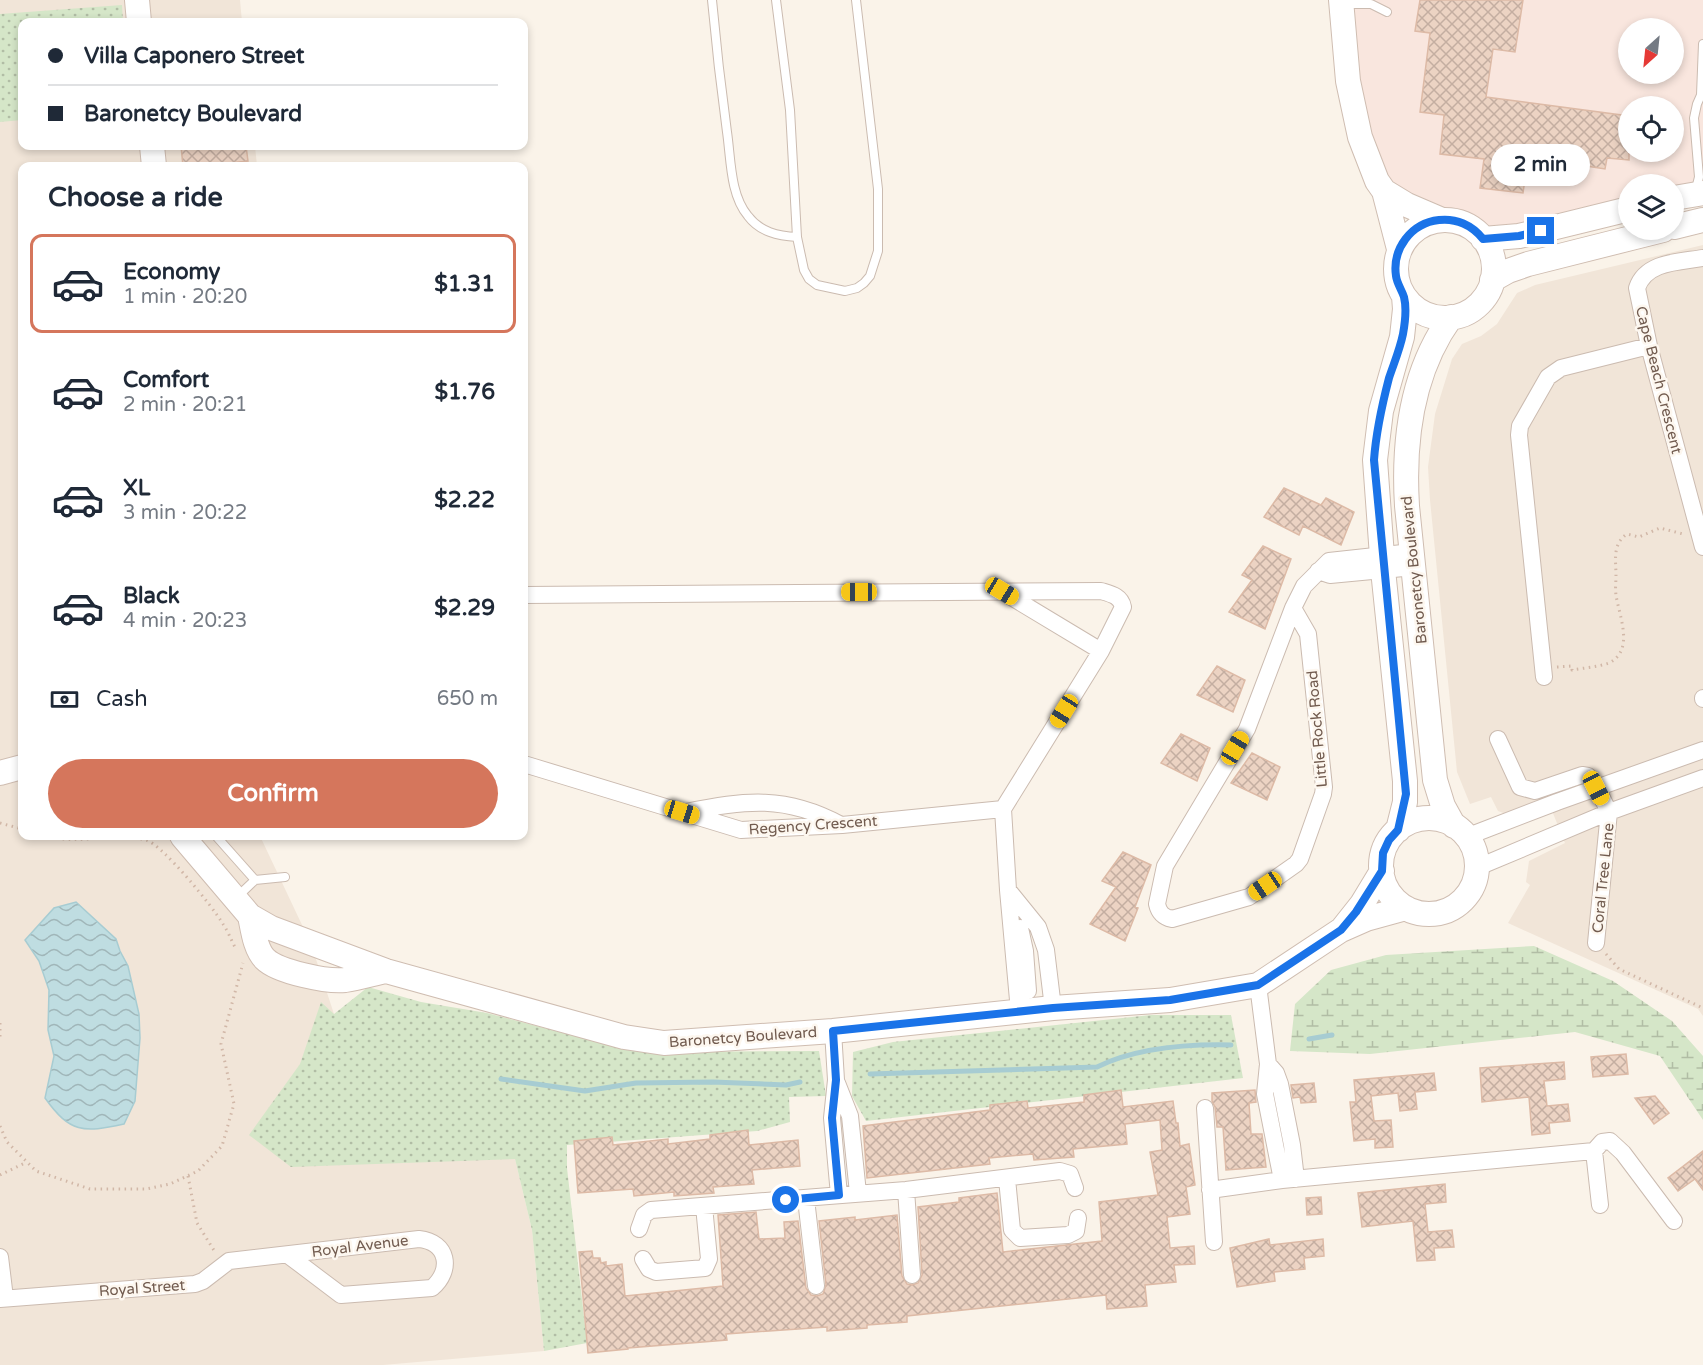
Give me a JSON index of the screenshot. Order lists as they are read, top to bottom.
{
  "streets": {
    "street": [
      "Cape Beach Crescent",
      "Baronetcy Boulevard",
      "Little Rock Road",
      "Regency Crescent",
      "Coral Tree Lane",
      "Royal Avenue",
      "Royal Street"
    ]
  },
  "crossings": [
    ["Baronetcy Boulevard", "Little Rock Road"],
    ["Royal Avenue", "Royal Street"]
  ],
  "north": "bottom left",
  "page": {
    "banner": ["Villa Caponero Street", "Baronetcy Boulevard"],
    "bubble": "2 min",
    "heading": "Choose a ride",
    "list": [
      {
        "name": "Economy",
        "note": "1 min · 20:20",
        "value": "$1.31"
      },
      {
        "name": "Comfort",
        "note": "2 min · 20:21",
        "value": "$1.76"
      },
      {
        "name": "XL",
        "note": "3 min · 20:22",
        "value": "$2.22"
      },
      {
        "name": "Black",
        "note": "4 min · 20:23",
        "value": "$2.29"
      }
    ],
    "pay": ["Cash", "650 m"],
    "buttons": "Confirm"
  }
}
